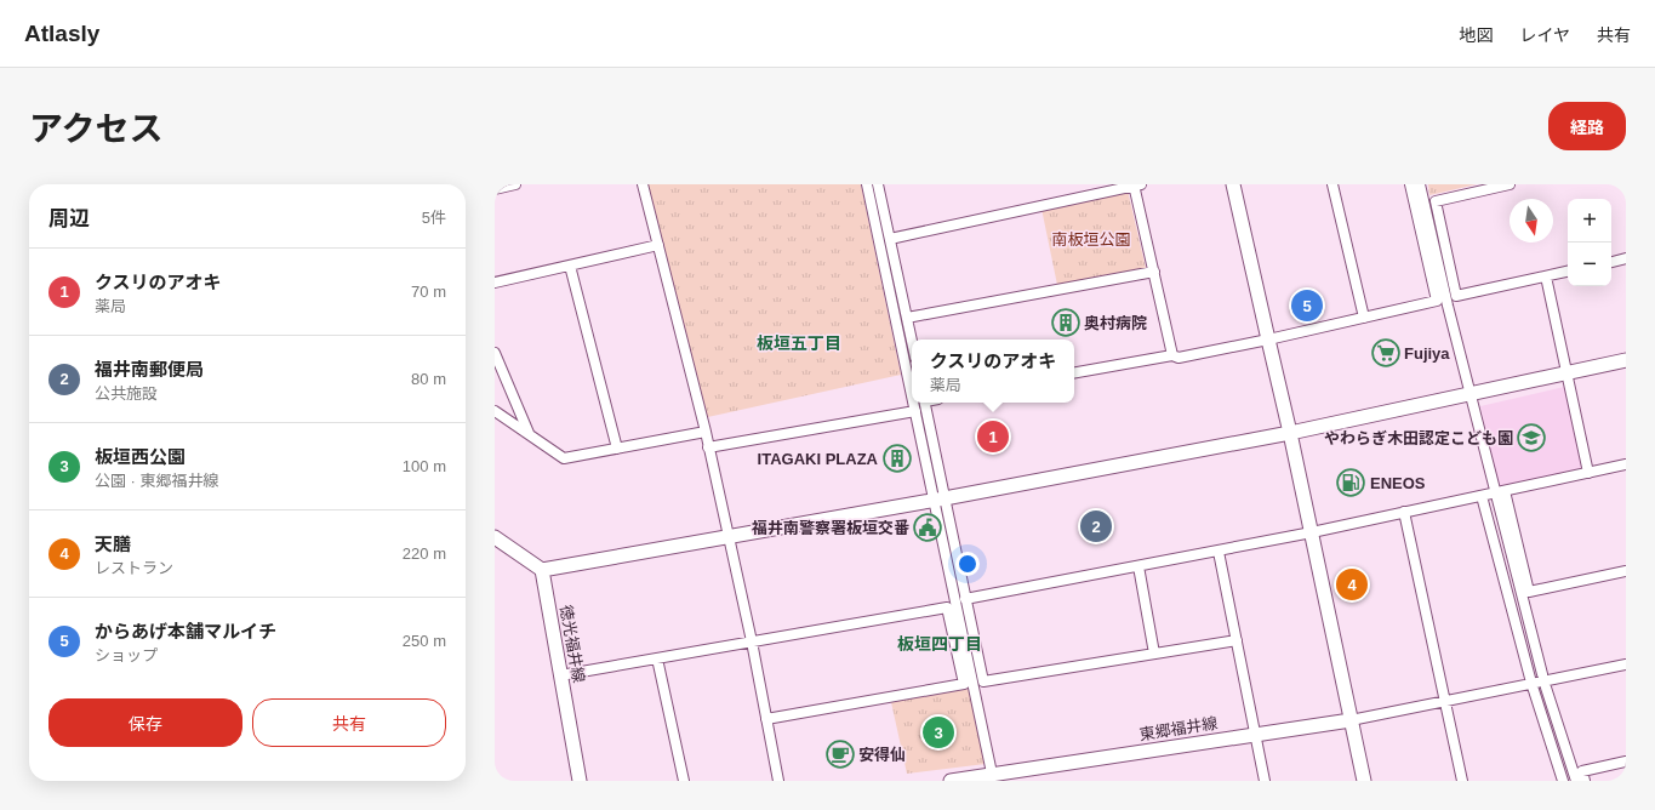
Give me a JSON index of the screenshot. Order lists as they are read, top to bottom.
{
  "streets": {
    "street": ["徳光福井線", "東郷福井線"]
  },
  "districts": ["板垣五丁目", "板垣四丁目"],
  "parks": ["南板垣公園"],
  "places": {
    "building": ["奥村病院", "ITAGAKI PLAZA"],
    "supermarket": ["Fujiya"],
    "school or university": ["やわらぎ木田認定こども園"],
    "fuel station": ["ENEOS"],
    "public building": ["福井南警察署板垣交番"],
    "cafe": ["安得仙"]
  },
  "north": "bottom",
  "page": {
    "header": "Atlasly",
    "nav": ["地図", "レイヤ", "共有"],
    "title": "アクセス",
    "buttons": [
      "経路",
      ["保存", "共有"]
    ],
    "heading": ["周辺", "5件"],
    "map_buttons": ["+", "−"],
    "list": [
      {
        "mark": "1",
        "name": "クスリのアオキ",
        "note": "薬局",
        "value": "70 m"
      },
      {
        "mark": "2",
        "name": "福井南郵便局",
        "note": "公共施設",
        "value": "80 m"
      },
      {
        "mark": "3",
        "name": "板垣西公園",
        "note": "公園 · 東郷福井線",
        "value": "100 m"
      },
      {
        "mark": "4",
        "name": "天膳",
        "note": "レストラン",
        "value": "220 m"
      },
      {
        "mark": "5",
        "name": "からあげ本舗マルイチ",
        "note": "ショップ",
        "value": "250 m"
      }
    ],
    "pins": [
      "5",
      "1",
      "2",
      "4",
      "3"
    ],
    "popup": ["クスリのアオキ", "薬局"]
  }
}
